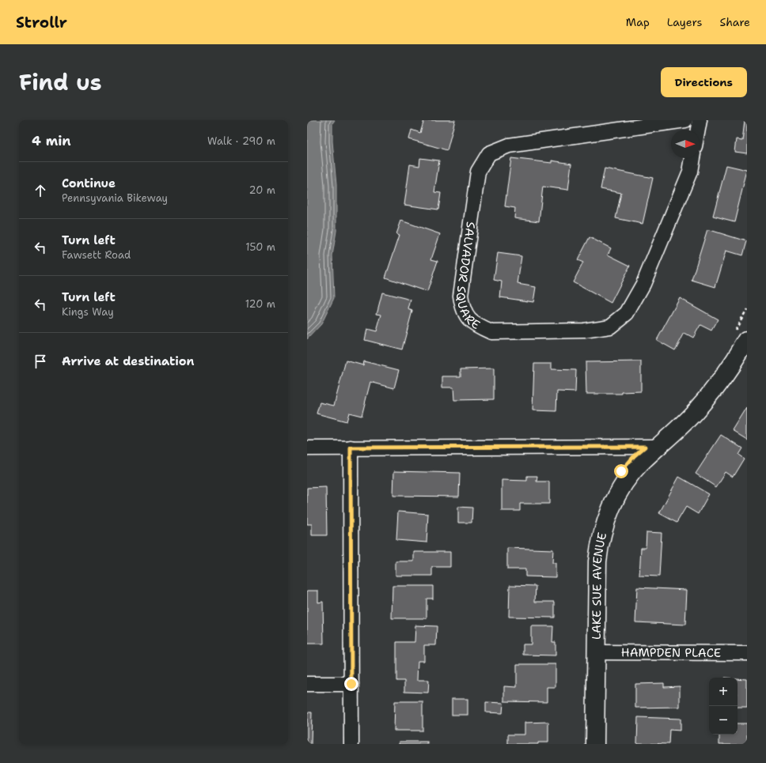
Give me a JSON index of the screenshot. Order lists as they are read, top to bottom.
{
  "streets": {
    "street": ["SALVADOR SQUARE", "LAKE SUE AVENUE", "HAMPDEN PLACE"]
  },
  "crossings": [
    ["LAKE SUE AVENUE", "HAMPDEN PLACE"]
  ],
  "north": "right",
  "page": {
    "header": "Strollr",
    "nav": ["Map", "Layers", "Share"],
    "title": "Find us",
    "buttons": "Directions",
    "heading": ["4 min", "Walk · 290 m"],
    "list": [
      ["Continue", "Pennsyvania Bikeway", "20 m"],
      ["Turn left", "Fawsett Road", "150 m"],
      ["Turn left", "Kings Way", "120 m"],
      "Arrive at destination"
    ],
    "map_buttons": ["+", "−"]
  }
}
